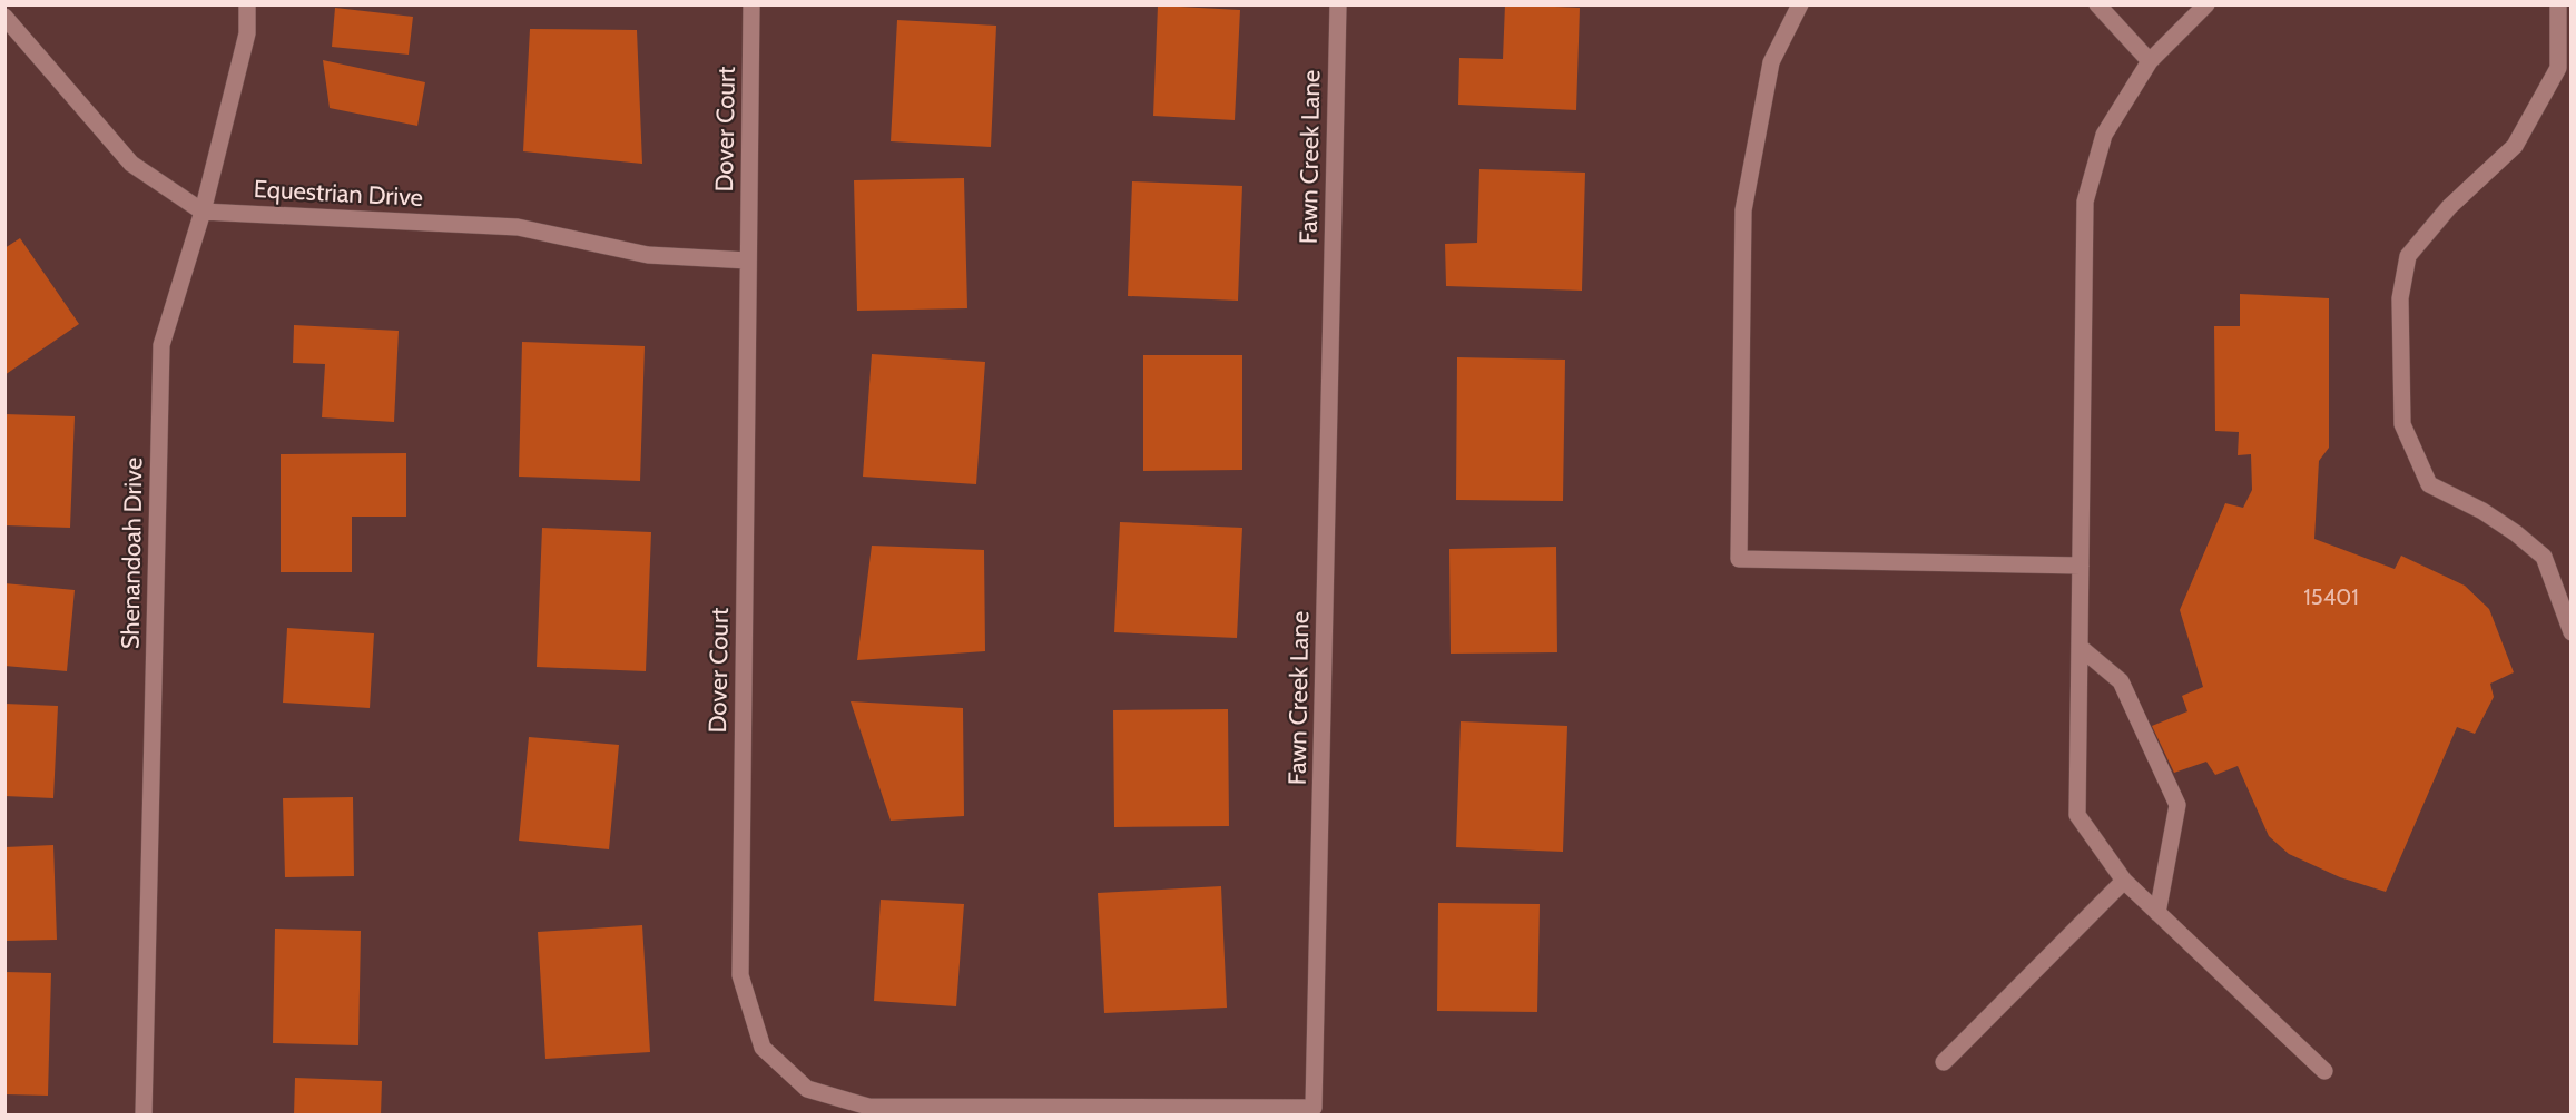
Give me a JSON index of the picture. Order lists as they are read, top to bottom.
{
  "streets": {
    "street": [
      "Dover Court",
      "Fawn Creek Lane",
      "Equestrian Drive",
      "Shenandoah Drive"
    ]
  },
  "crossings": [
    ["Dover Court", "Fawn Creek Lane"],
    ["Dover Court", "Equestrian Drive"],
    ["Equestrian Drive", "Shenandoah Drive"]
  ],
  "house_numbers": ["15401"]
}
